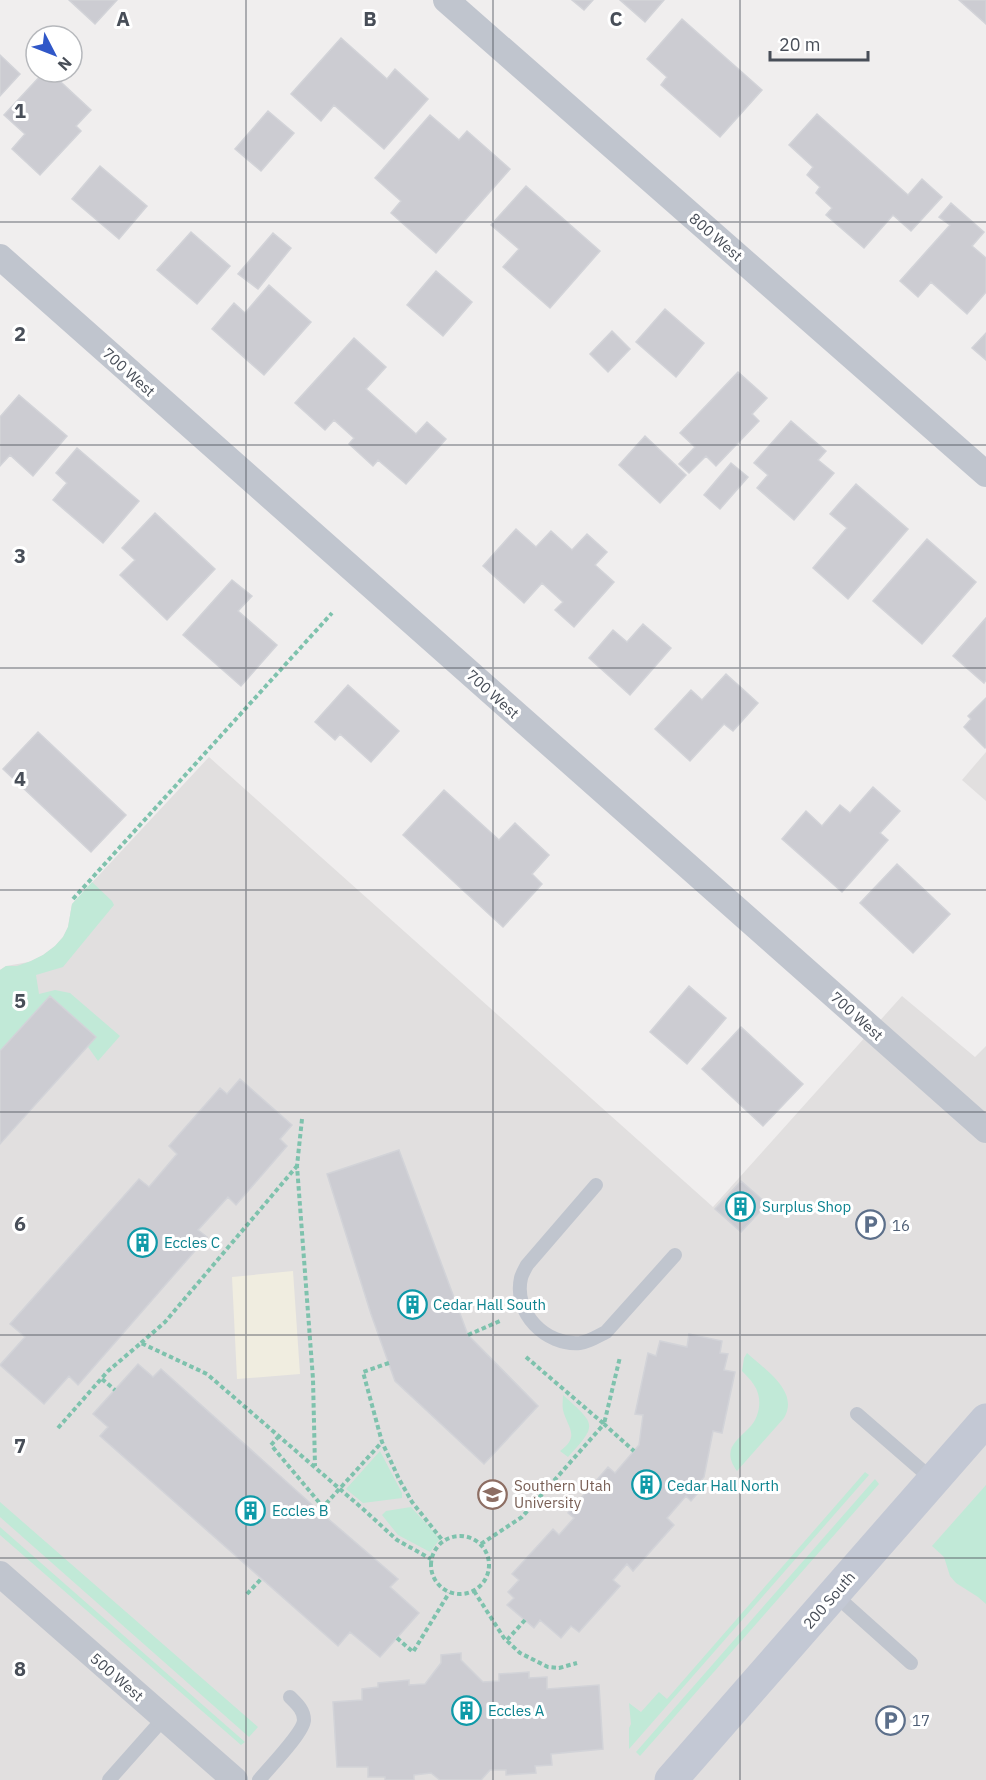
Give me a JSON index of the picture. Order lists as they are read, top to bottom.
{
  "streets": {
    "street": [
      "800 West",
      "700 West",
      "200 South",
      "500 West"
    ]
  },
  "places": {
    "building": [
      "Surplus Shop",
      "Eccles C",
      "Cedar Hall South",
      "Cedar Hall North",
      "Eccles B",
      "Eccles A"
    ],
    "parking": ["16", "17"],
    "school or university": ["Southern Utah University"]
  },
  "scale_bar": "20 m",
  "north": "bottom right",
  "grid": {
    "columns": ["A", "B", "C"],
    "rows": [
      "1",
      "2",
      "3",
      "4",
      "5",
      "6",
      "7",
      "8"
    ]
  }
}
